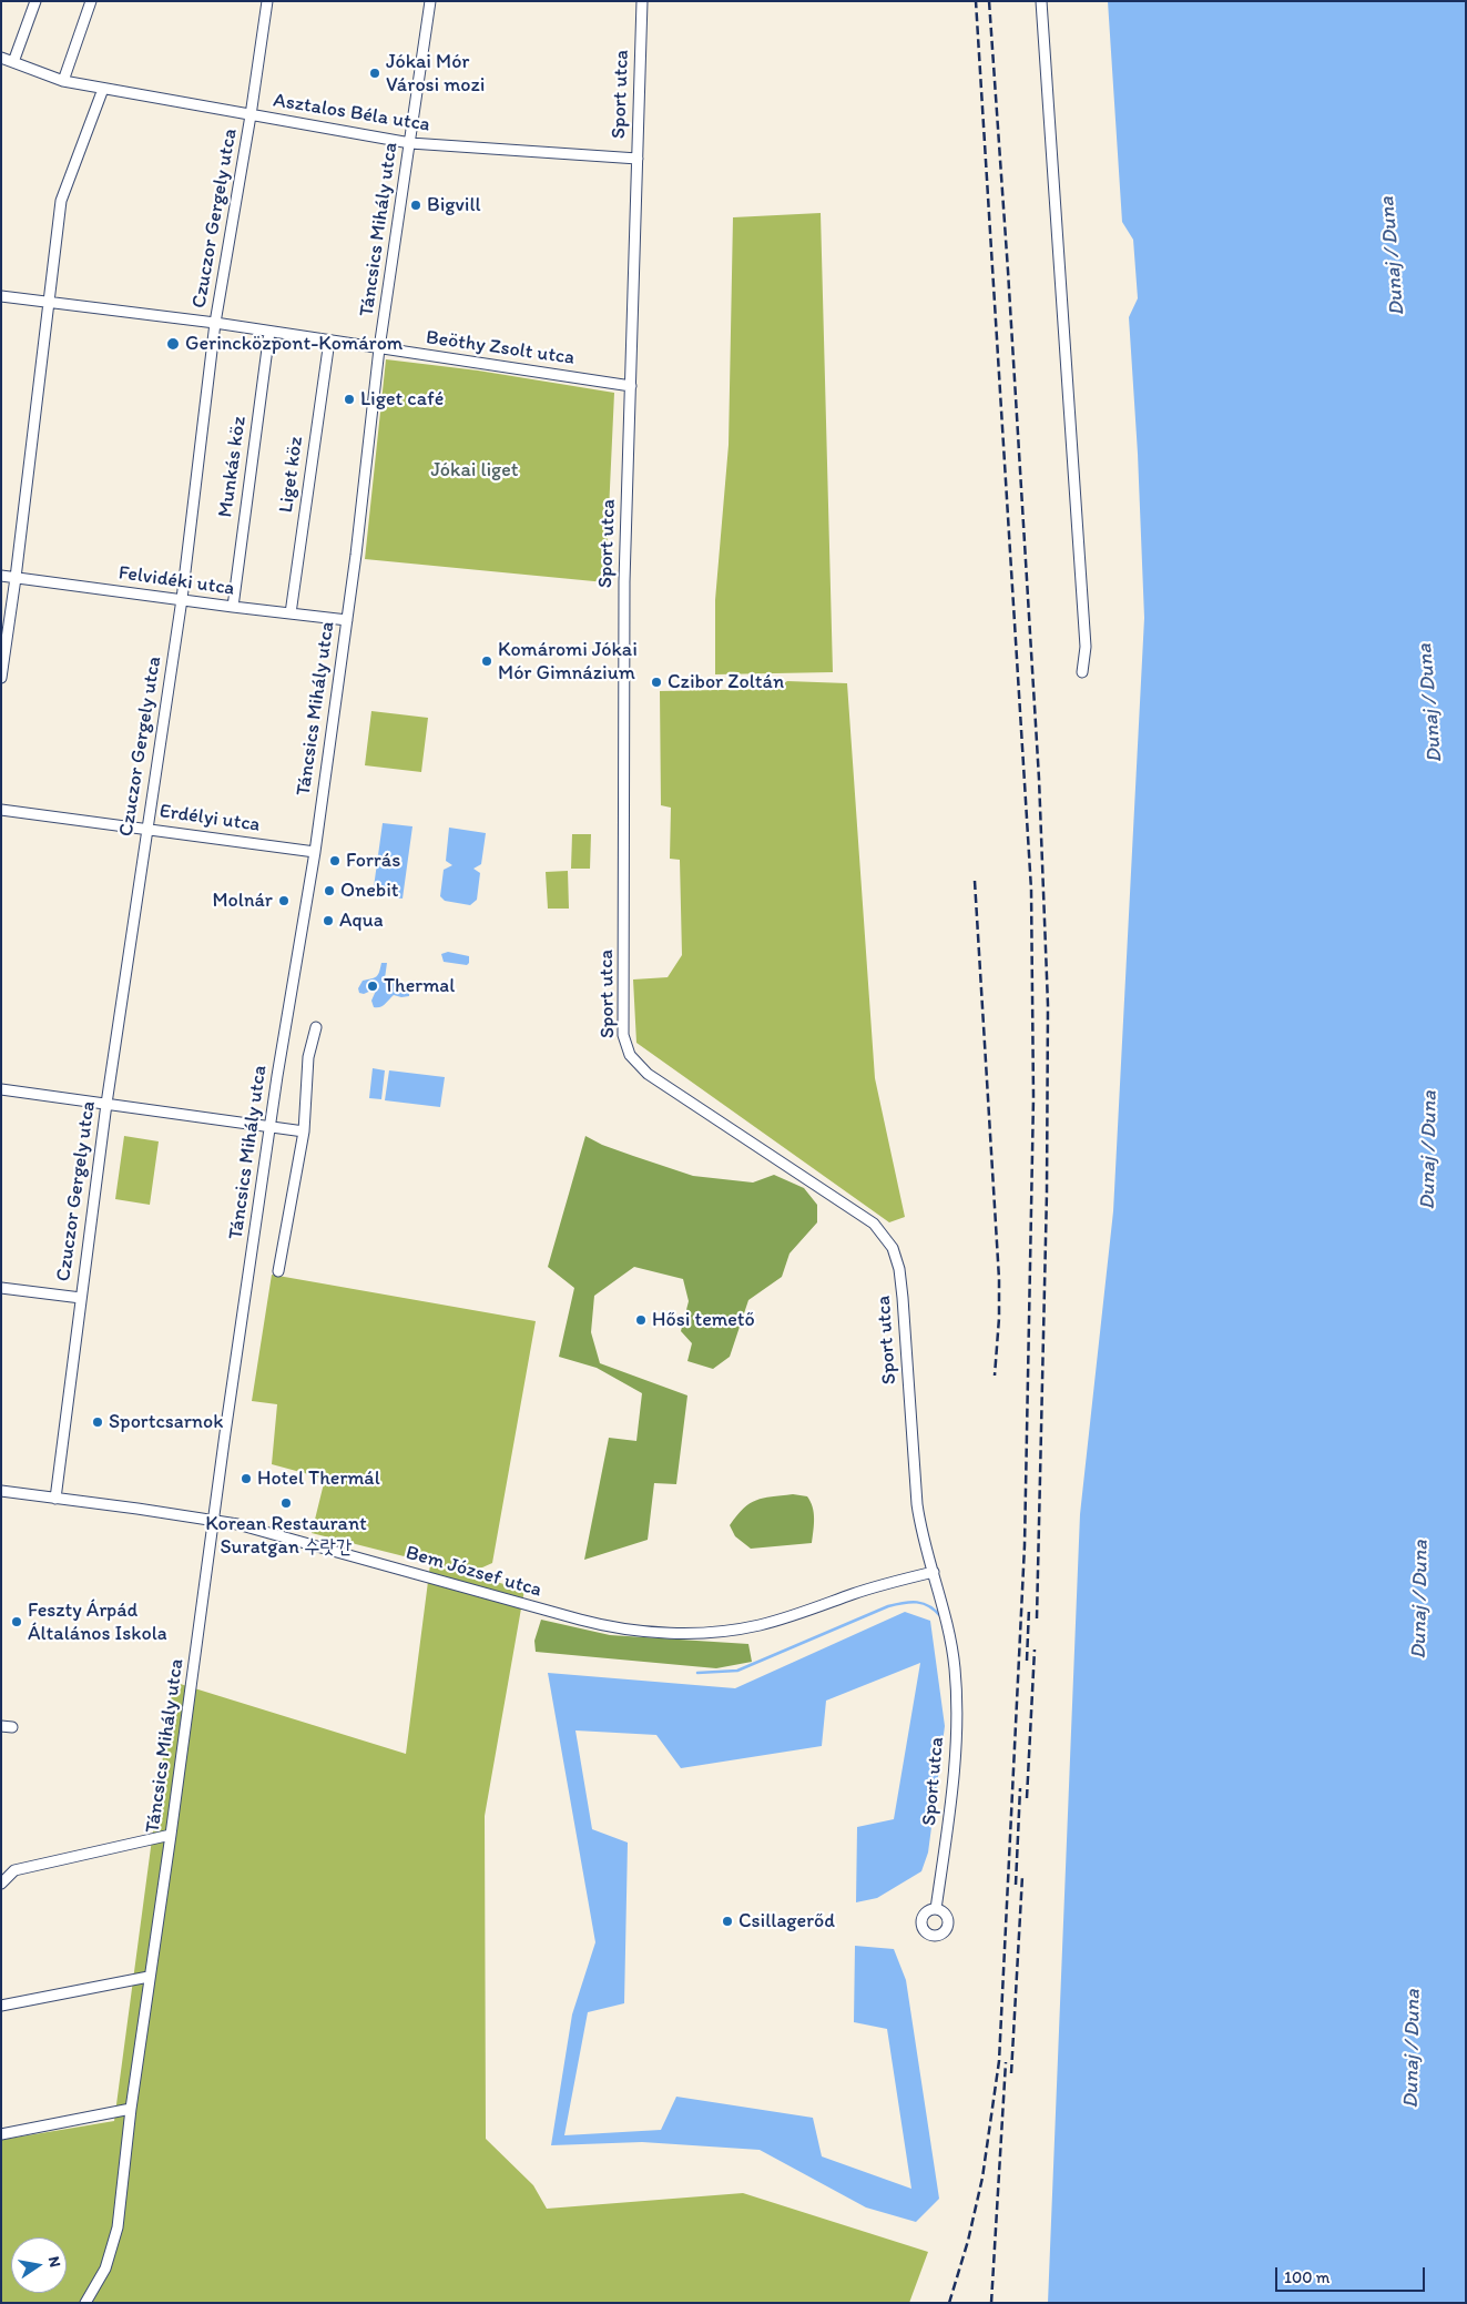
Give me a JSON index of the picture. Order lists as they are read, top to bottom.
{
  "streets": {
    "street": [
      "Sport utca",
      "Asztalos Béla utca",
      "Czuczor Gergely utca",
      "Táncsics Mihály utca",
      "Beöthy Zsolt utca",
      "Munkás köz",
      "Liget köz",
      "Felvidéki utca",
      "Erdélyi utca",
      "Bem József utca"
    ]
  },
  "crossings": [
    ["Sport utca", "Asztalos Béla utca"],
    ["Sport utca", "Beöthy Zsolt utca"],
    ["Sport utca", "Bem József utca"],
    ["Asztalos Béla utca", "Czuczor Gergely utca"],
    ["Asztalos Béla utca", "Táncsics Mihály utca"],
    ["Czuczor Gergely utca", "Beöthy Zsolt utca"],
    ["Czuczor Gergely utca", "Felvidéki utca"],
    ["Czuczor Gergely utca", "Erdélyi utca"],
    ["Czuczor Gergely utca", "Bem József utca"],
    ["Táncsics Mihály utca", "Beöthy Zsolt utca"],
    ["Táncsics Mihály utca", "Felvidéki utca"],
    ["Táncsics Mihály utca", "Erdélyi utca"],
    ["Táncsics Mihály utca", "Bem József utca"],
    ["Beöthy Zsolt utca", "Munkás köz"],
    ["Beöthy Zsolt utca", "Liget köz"],
    ["Munkás köz", "Felvidéki utca"],
    ["Liget köz", "Felvidéki utca"]
  ],
  "water": ["Dunaj / Duna"],
  "parks": ["Jókai liget"],
  "places": [
    "Jókai Mór Városi mozi",
    "Bigvill",
    "Gerincközpont-Komárom",
    "Liget café",
    "Komáromi Jókai Mór Gimnázium",
    "Czibor Zoltán",
    "Forrás",
    "Onebit",
    "Molnár",
    "Aqua",
    "Thermal",
    "Hősi temető",
    "Sportcsarnok",
    "Hotel Thermál",
    "Korean Restaurant Suratgan 수랏간",
    "Feszty Árpád Általános Iskola",
    "Csillagerőd"
  ],
  "scale_bar": "100 m",
  "north": "right"
}
